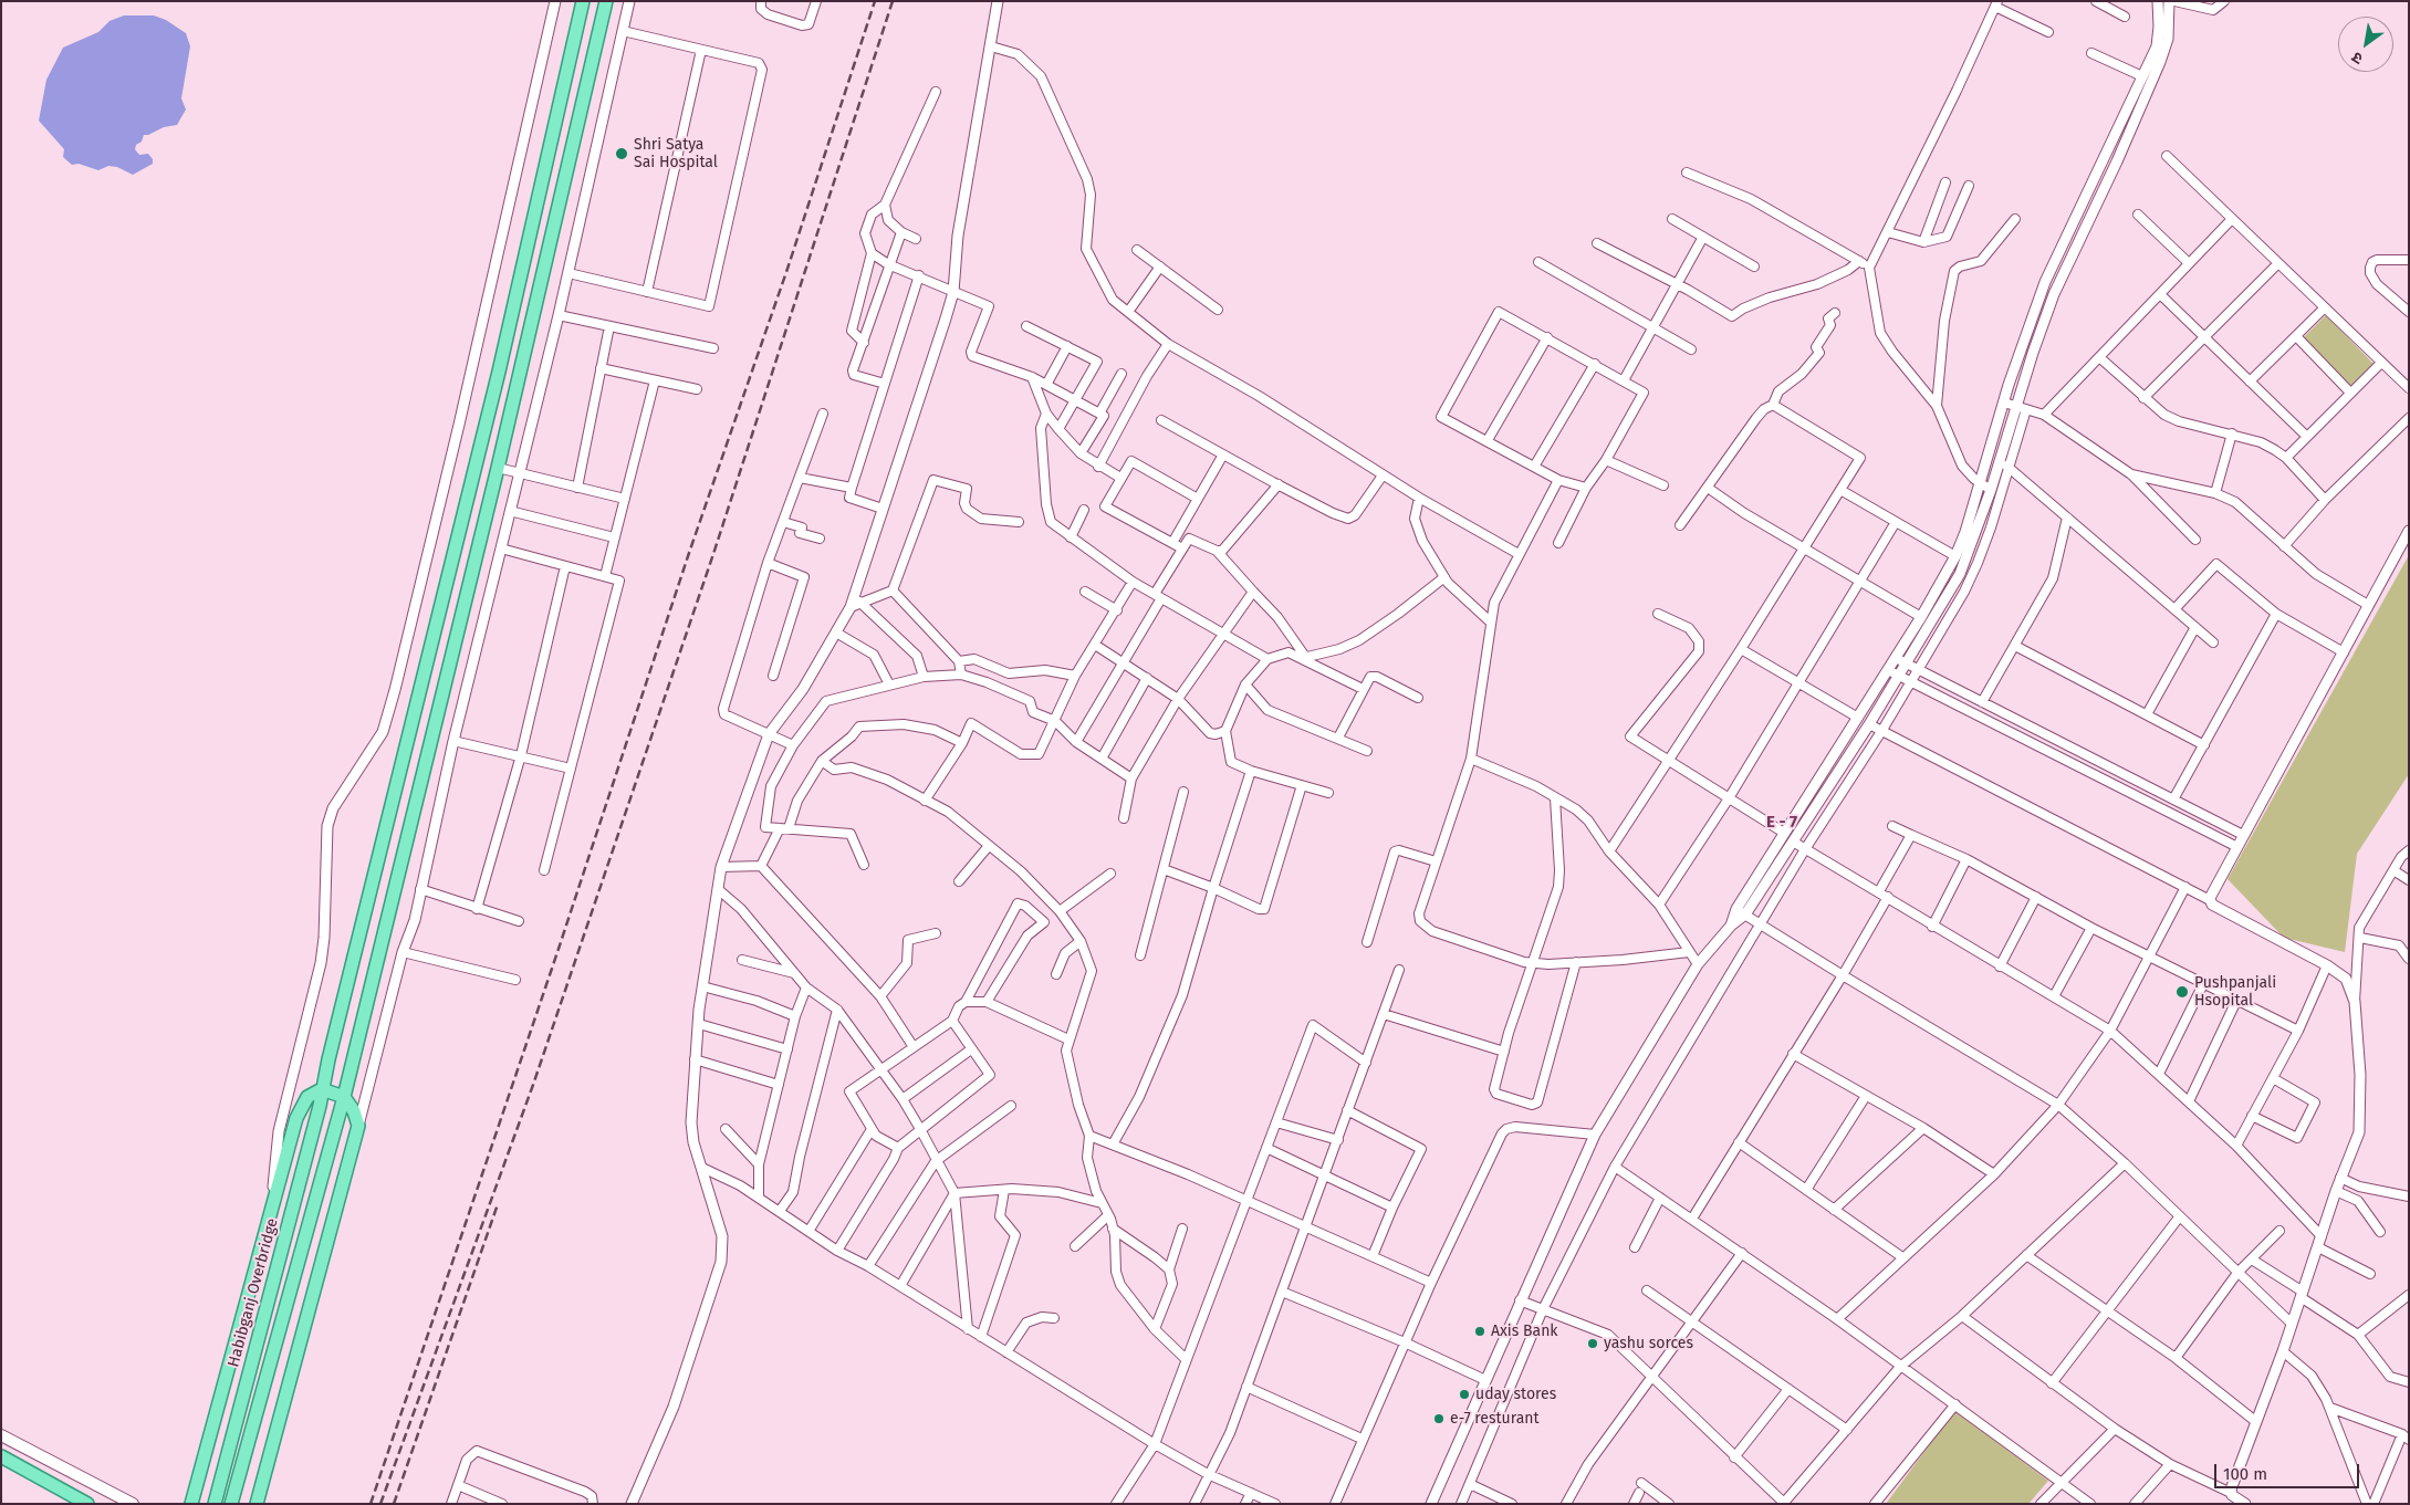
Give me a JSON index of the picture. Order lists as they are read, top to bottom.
{
  "streets": {
    "main road": ["Habibganj Overbridge"]
  },
  "districts": ["E - 7"],
  "places": [
    "Shri Satya Sai Hospital",
    "Pushpanjali Hsopital",
    "Axis Bank",
    "yashu sorces",
    "uday stores",
    "e-7 resturant"
  ],
  "scale_bar": "100 m",
  "north": "bottom left"
}
